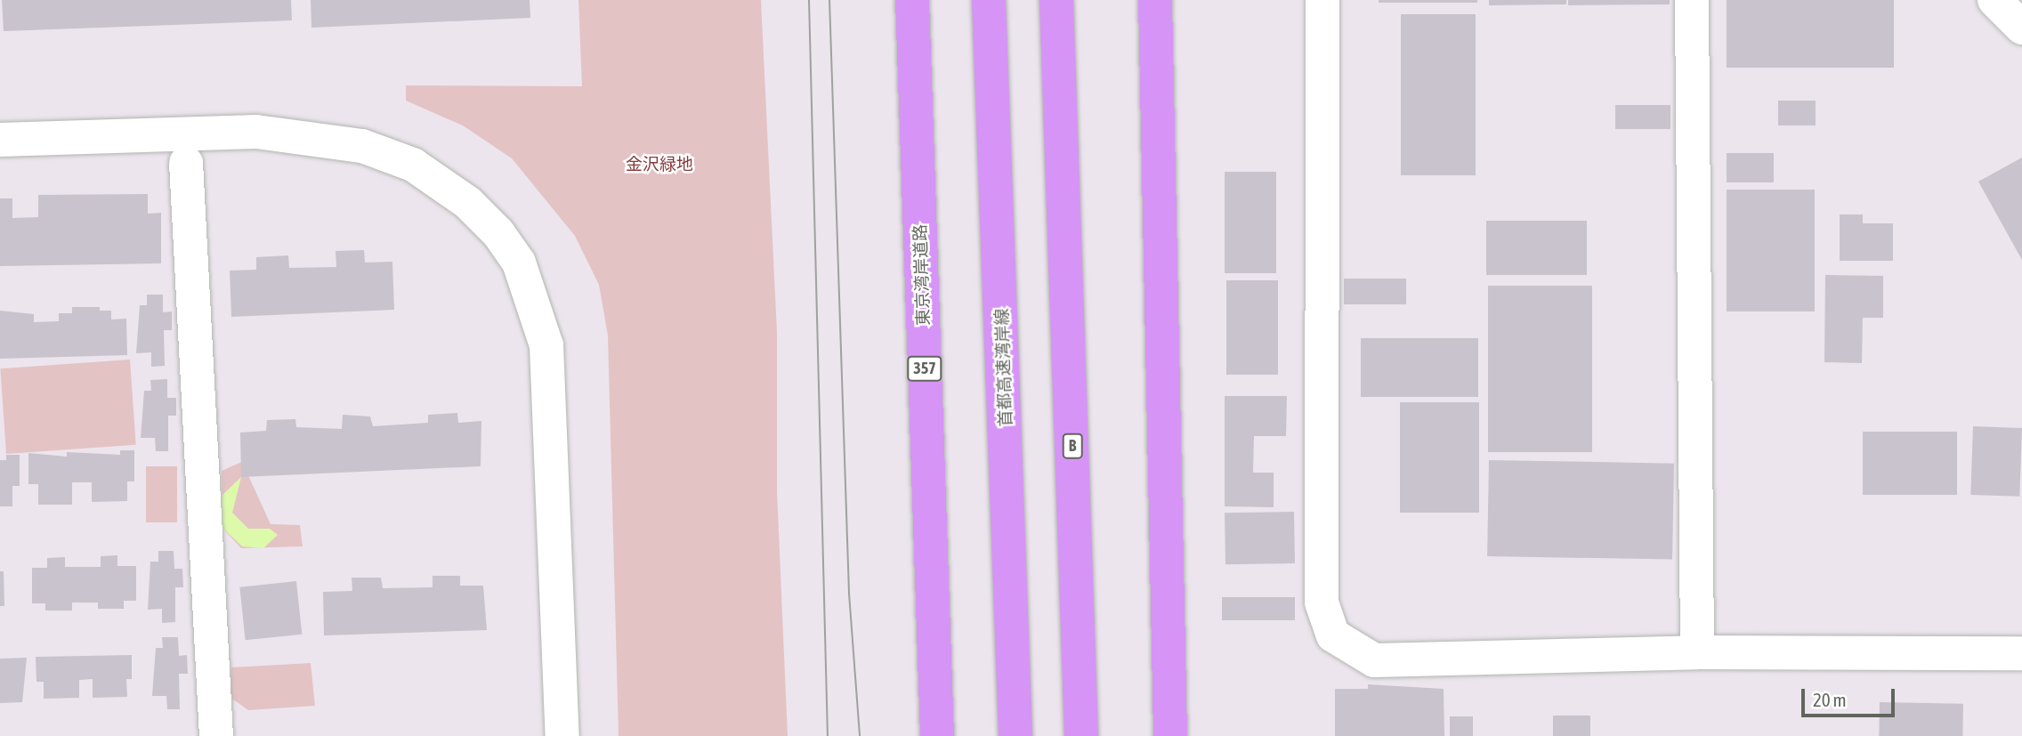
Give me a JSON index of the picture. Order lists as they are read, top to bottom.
{
  "streets": {
    "highway": [
      "東京湾岸道路",
      "首都高速湾岸線",
      "357",
      "B"
    ]
  },
  "parks": ["金沢緑地"],
  "scale_bar": "20 m"
}
